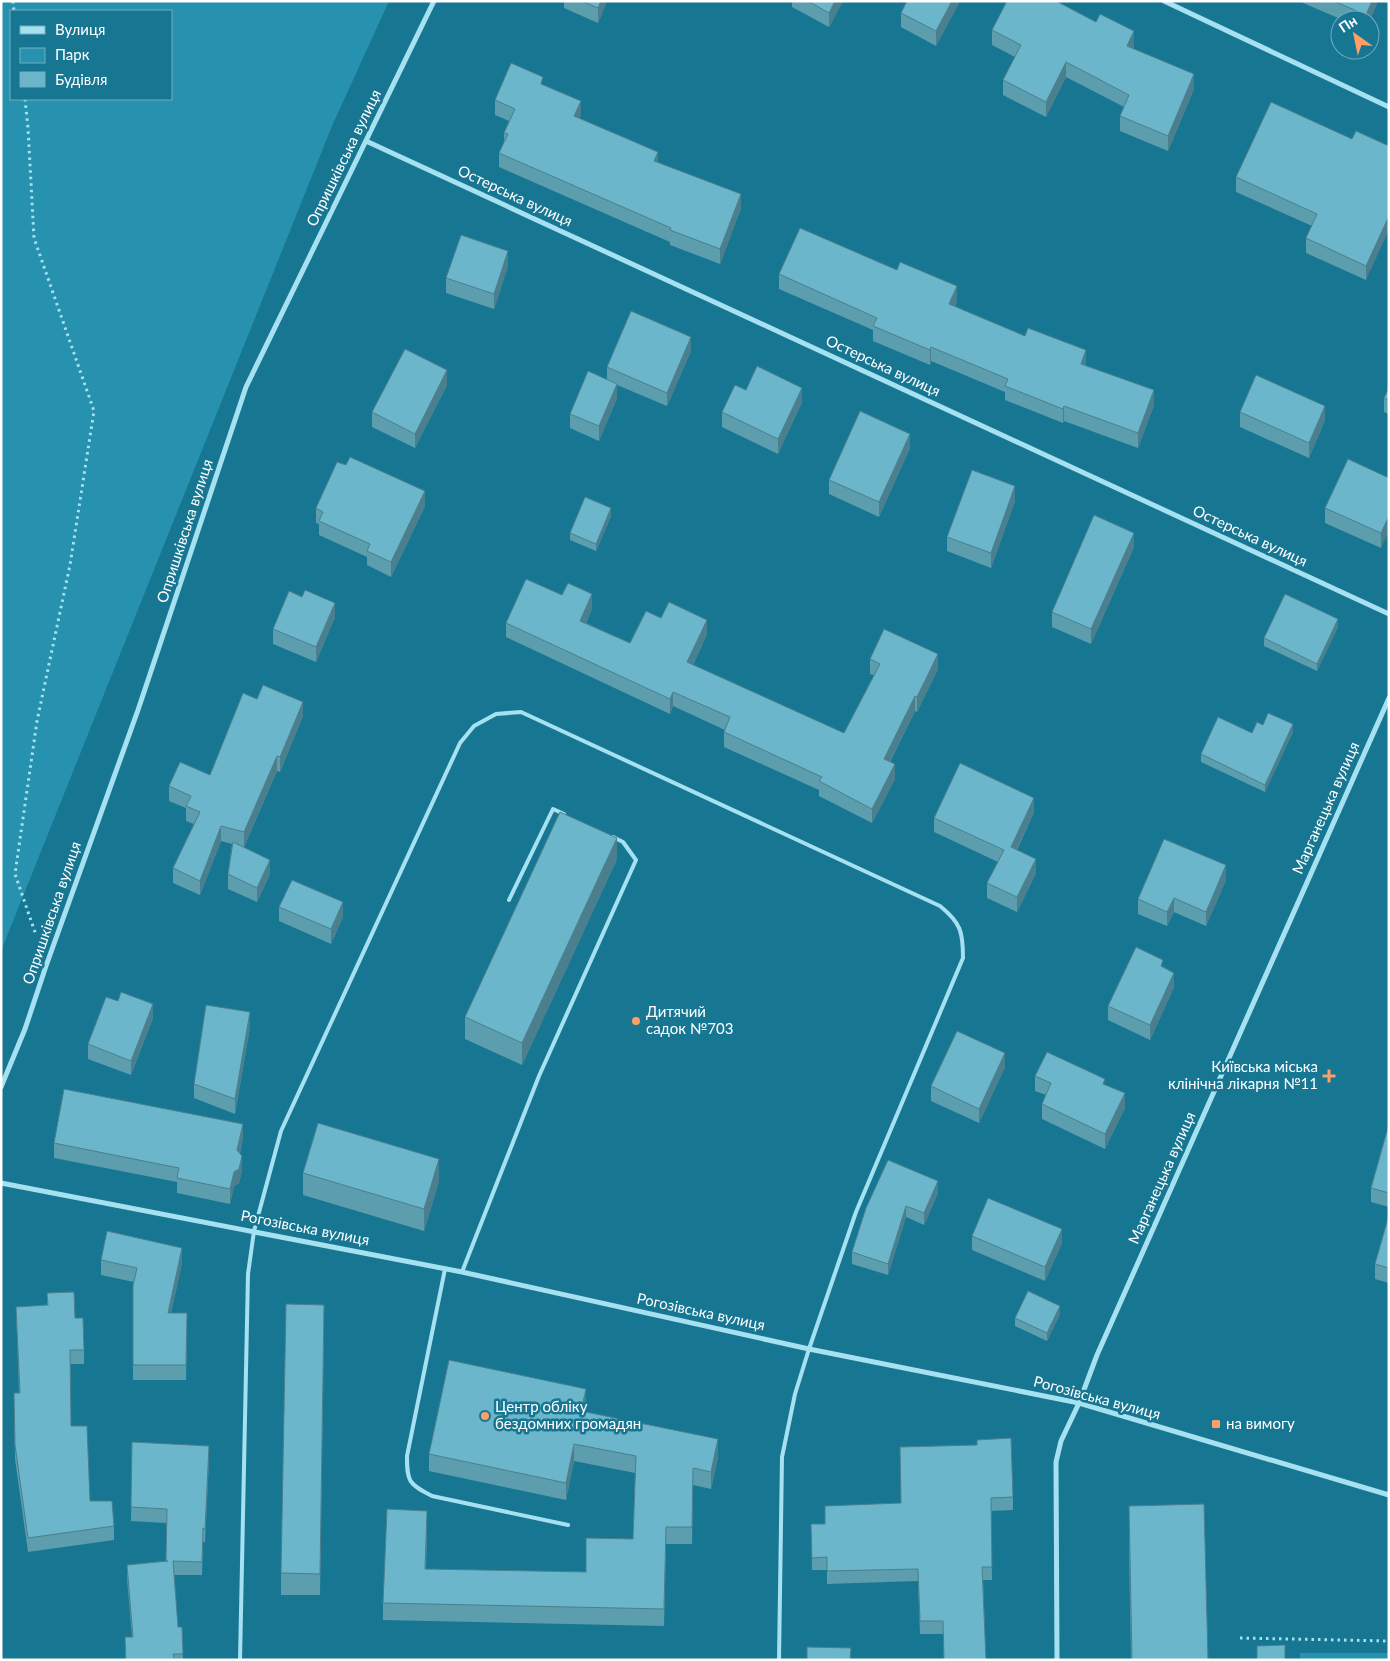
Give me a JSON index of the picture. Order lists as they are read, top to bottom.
{
  "streets": {
    "street": [
      "Опришківська вулиця",
      "Остерська вулиця",
      "Марганецька вулиця",
      "Рогозівська вулиця"
    ]
  },
  "crossings": [
    ["Опришківська вулиця", "Остерська вулиця"],
    ["Марганецька вулиця", "Рогозівська вулиця"]
  ],
  "places": {
    "other": ["Дитячий садок №703", "Центр обліку бездомних громадян"],
    "health": ["Київська міська клінічна лікарня №11"],
    "transit": ["на вимогу"]
  },
  "legend": ["Вулиця", "Парк", "Будівля"],
  "north": "top left"
}
